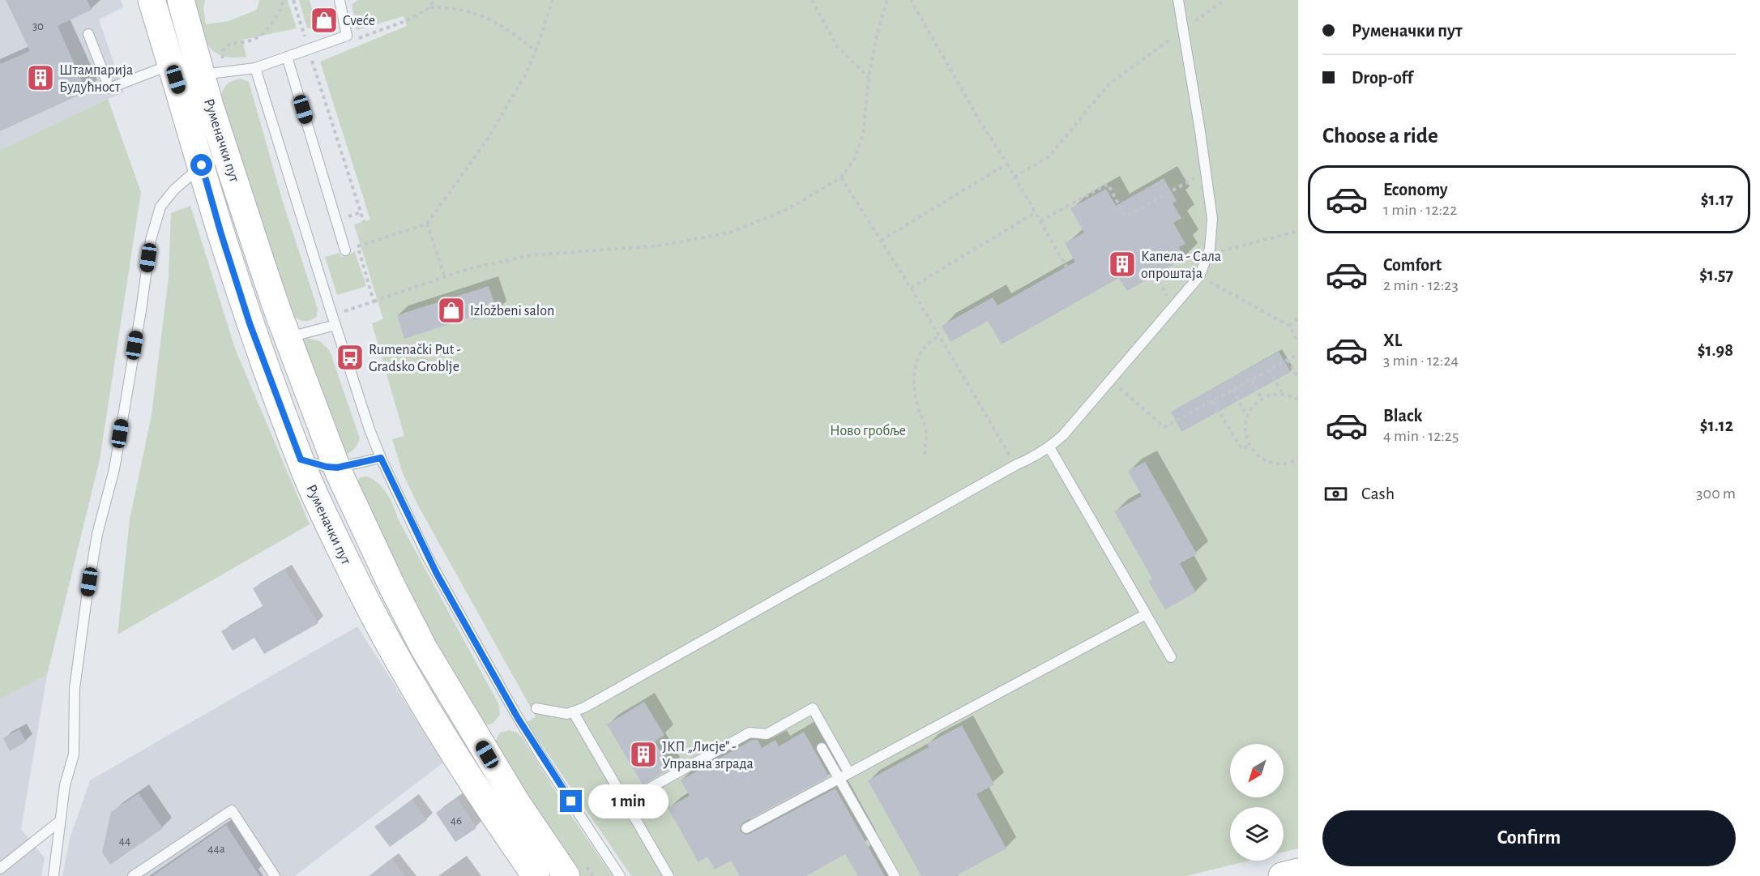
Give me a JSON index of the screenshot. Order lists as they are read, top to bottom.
{
  "streets": {
    "main road": ["Руменачки пут"]
  },
  "parks": ["Ново гробље"],
  "places": {
    "shop": ["Cveće", "Izložbeni salon"],
    "building": ["Штампарија Будућност", "Капела - Сала опроштаја", "ЈКП „Лисје” - Управна зграда"],
    "bus stop": ["Rumenački Put - Gradsko Groblje"]
  },
  "house_numbers": [
    "30",
    "46",
    "44",
    "44a"
  ],
  "north": "bottom left",
  "page": {
    "banner": ["Руменачки пут", "Drop-off"],
    "heading": "Choose a ride",
    "list": [
      {
        "name": "Economy",
        "note": "1 min · 12:22",
        "value": "$1.17"
      },
      {
        "name": "Comfort",
        "note": "2 min · 12:23",
        "value": "$1.57"
      },
      {
        "name": "XL",
        "note": "3 min · 12:24",
        "value": "$1.98"
      },
      {
        "name": "Black",
        "note": "4 min · 12:25",
        "value": "$1.12"
      }
    ],
    "pay": ["Cash", "300 m"],
    "bubble": "1 min",
    "buttons": "Confirm"
  }
}
